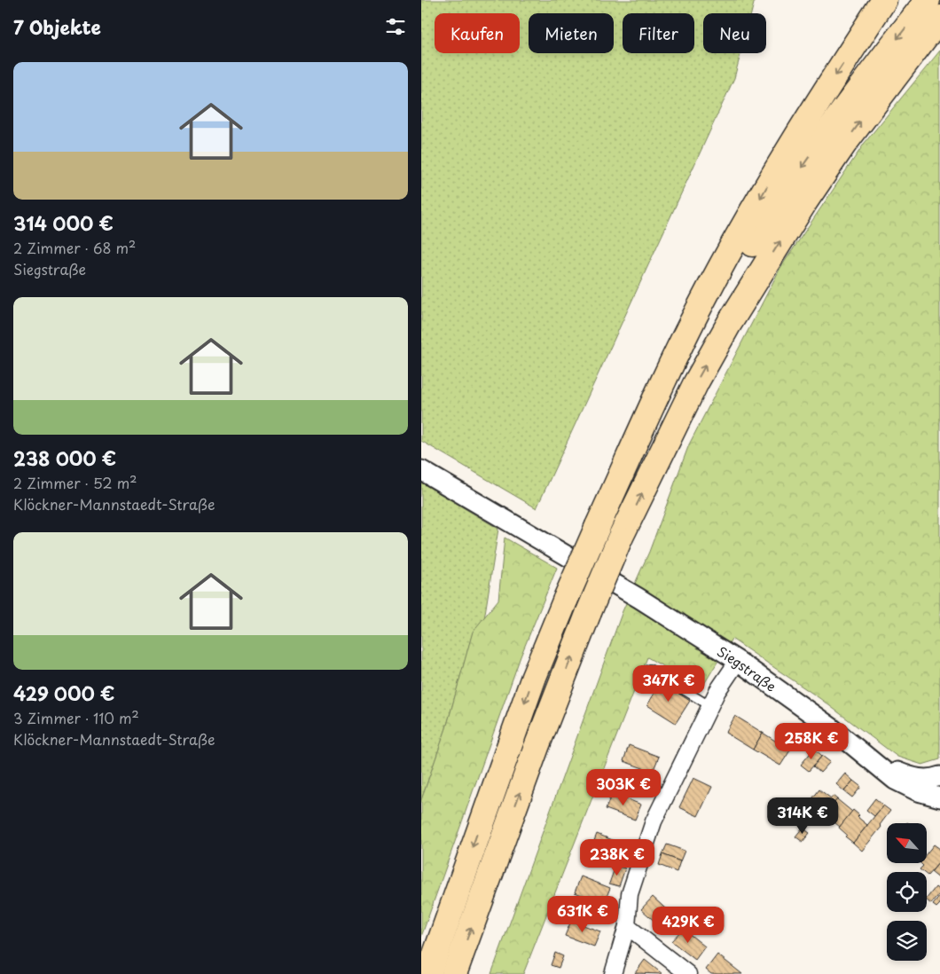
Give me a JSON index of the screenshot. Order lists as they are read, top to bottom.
{
  "streets": {
    "street": ["Siegstraße"]
  },
  "north": "top left",
  "page": {
    "heading": "7 Objekte",
    "chip": [
      "Kaufen",
      "Mieten",
      "Filter",
      "Neu"
    ],
    "list": [
      {
        "name": "314 000 €",
        "note": "2 Zimmer · 68 m² · Siegstraße"
      },
      {
        "name": "238 000 €",
        "note": "2 Zimmer · 52 m² · Klöckner-Mannstaedt-Straße"
      },
      {
        "name": "429 000 €",
        "note": "3 Zimmer · 110 m² · Klöckner-Mannstaedt-Straße"
      }
    ],
    "price": [
      "347K €",
      "258K €",
      "303K €",
      "314K €",
      "238K €",
      "631K €",
      "429K €"
    ]
  }
}
